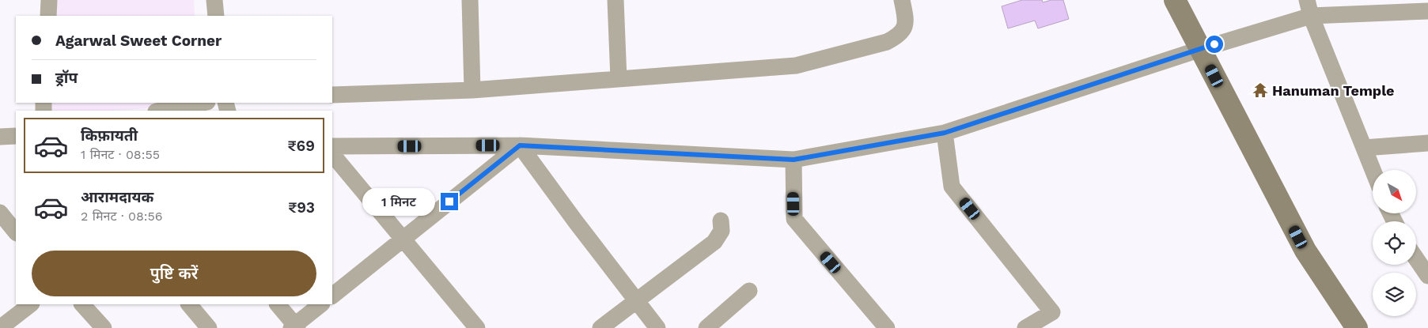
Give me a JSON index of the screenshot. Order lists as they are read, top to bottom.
{
  "places": {
    "temple": ["Hanuman Temple"]
  },
  "north": "bottom right",
  "page": {
    "banner": ["Agarwal Sweet Corner", "ड्रॉप"],
    "list": [
      {
        "name": "किफ़ायती",
        "note": "1 मिनट · 08:55",
        "value": "₹69"
      },
      {
        "name": "आरामदायक",
        "note": "2 मिनट · 08:56",
        "value": "₹93"
      }
    ],
    "bubble": "1 मिनट",
    "buttons": "पुष्टि करें"
  }
}
